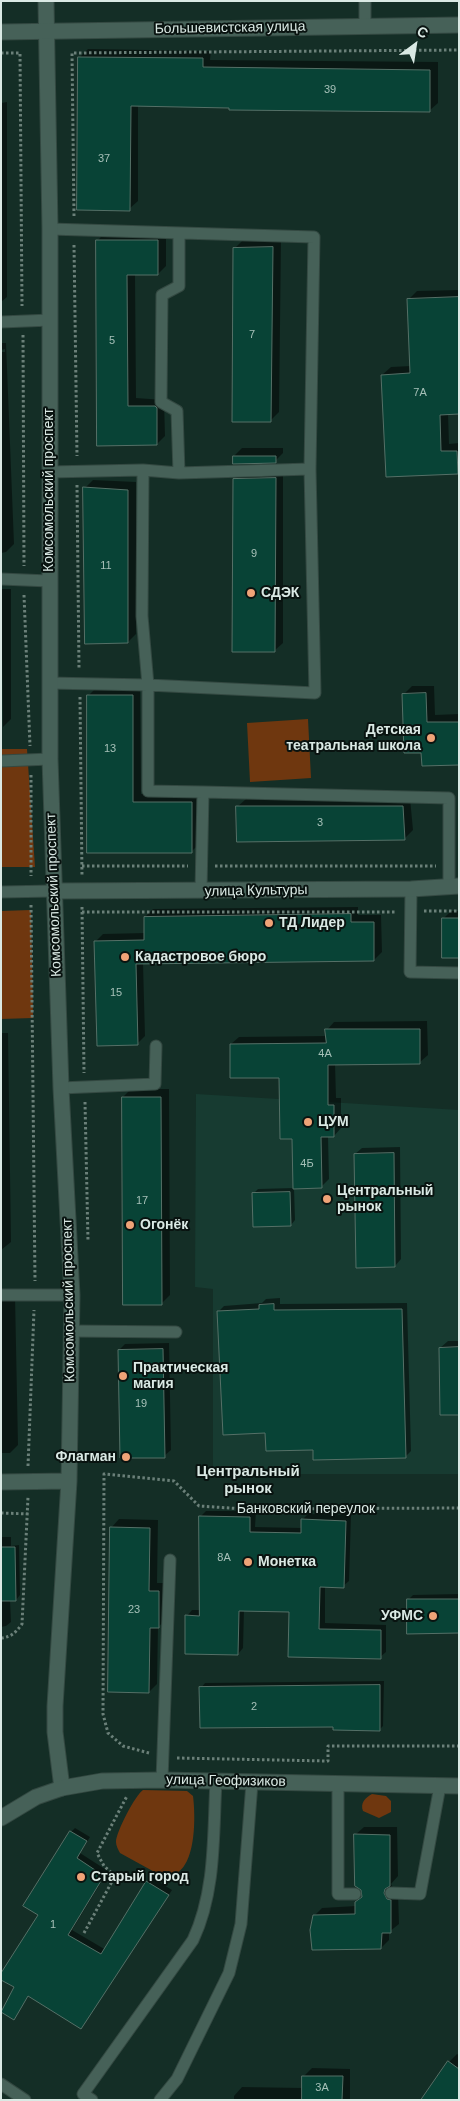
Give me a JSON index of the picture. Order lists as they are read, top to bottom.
{
  "streets": {
    "street": [
      "Большевистская улица",
      "Комсомольский проспект",
      "улица Культуры",
      "улица Геофизиков"
    ],
    "path": ["Банковский переулок"]
  },
  "crossings": [
    ["Большевистская улица", "Комсомольский проспект"],
    ["Комсомольский проспект", "улица Культуры"],
    ["Комсомольский проспект", "улица Геофизиков"]
  ],
  "districts": ["Центральный рынок"],
  "places": [
    "СДЭК",
    "Детская театральная школа",
    "ТД Лидер",
    "Кадастровое бюро",
    "ЦУМ",
    "Центральный рынок",
    "Огонёк",
    "Практическая магия",
    "Флагман",
    "Монетка",
    "УФМС",
    "Старый город"
  ],
  "house_numbers": [
    "39",
    "37",
    "7",
    "5",
    "7А",
    "9",
    "11",
    "13",
    "3",
    "15",
    "4А",
    "4Б",
    "17",
    "19",
    "8А",
    "23",
    "2",
    "1",
    "3А"
  ],
  "north": "top right"
}
